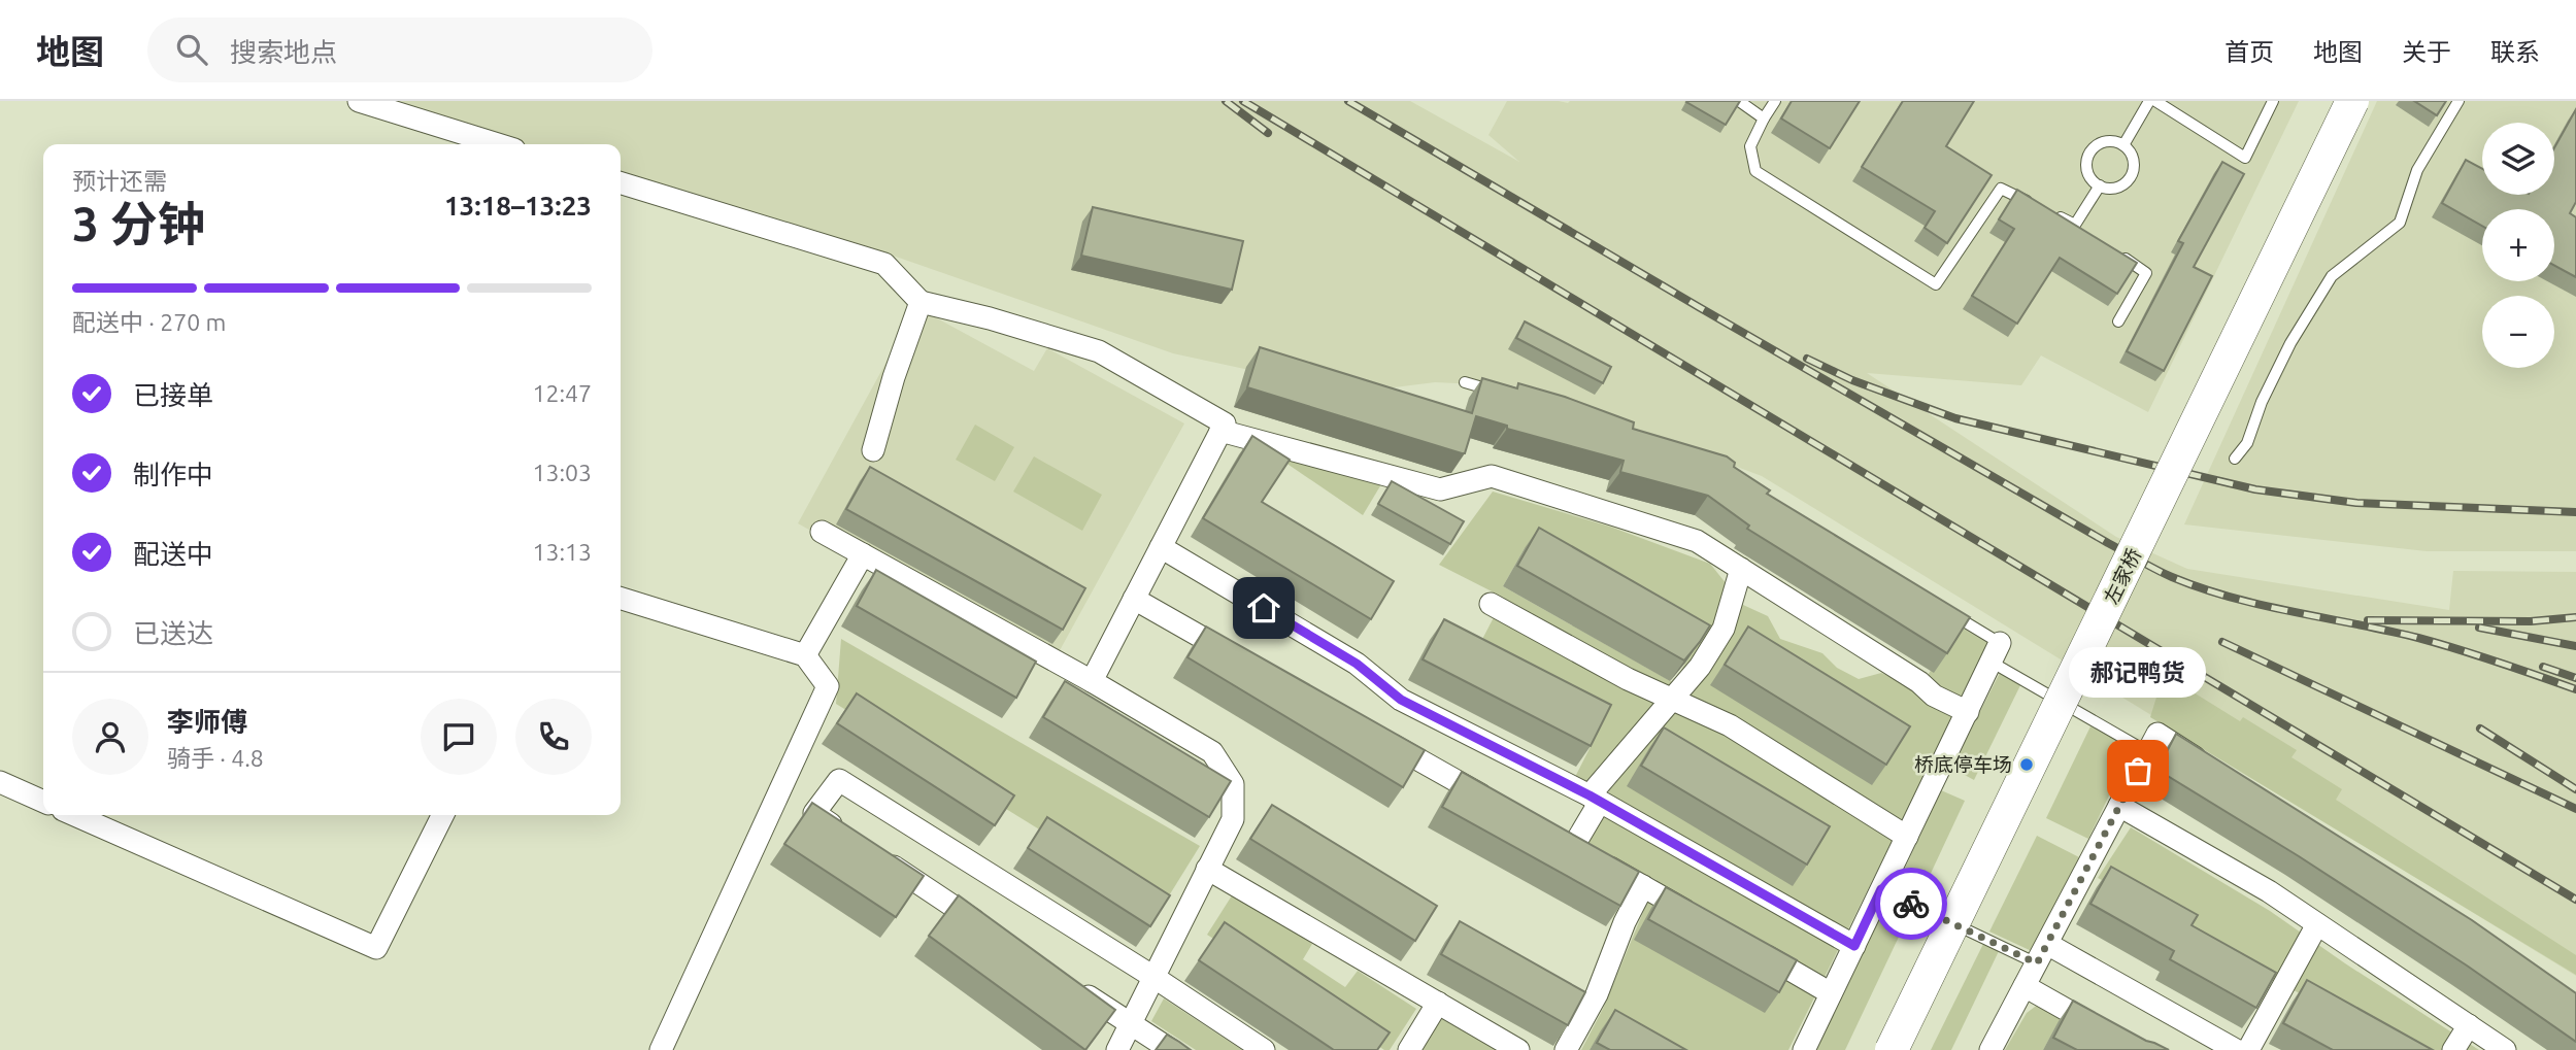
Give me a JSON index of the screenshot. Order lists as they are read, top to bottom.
{
  "streets": {
    "main road": ["左家桥"]
  },
  "places": ["桥底停车场", "郝记鸭货"],
  "page": {
    "header": "地图",
    "search": "搜索地点",
    "nav": [
      "首页",
      "地图",
      "关于",
      "联系"
    ],
    "map_buttons": ["+", "−"],
    "heading": ["3 分钟", "预计还需", "13:18–13:23"],
    "panel": ["李师傅", "骑手 · 4.8"],
    "bar": "配送中 · 270 m",
    "list": [
      ["已接单", "12:47"],
      ["制作中", "13:03"],
      ["配送中", "13:13"],
      "已送达"
    ],
    "bubble": "郝记鸭货"
  }
}
